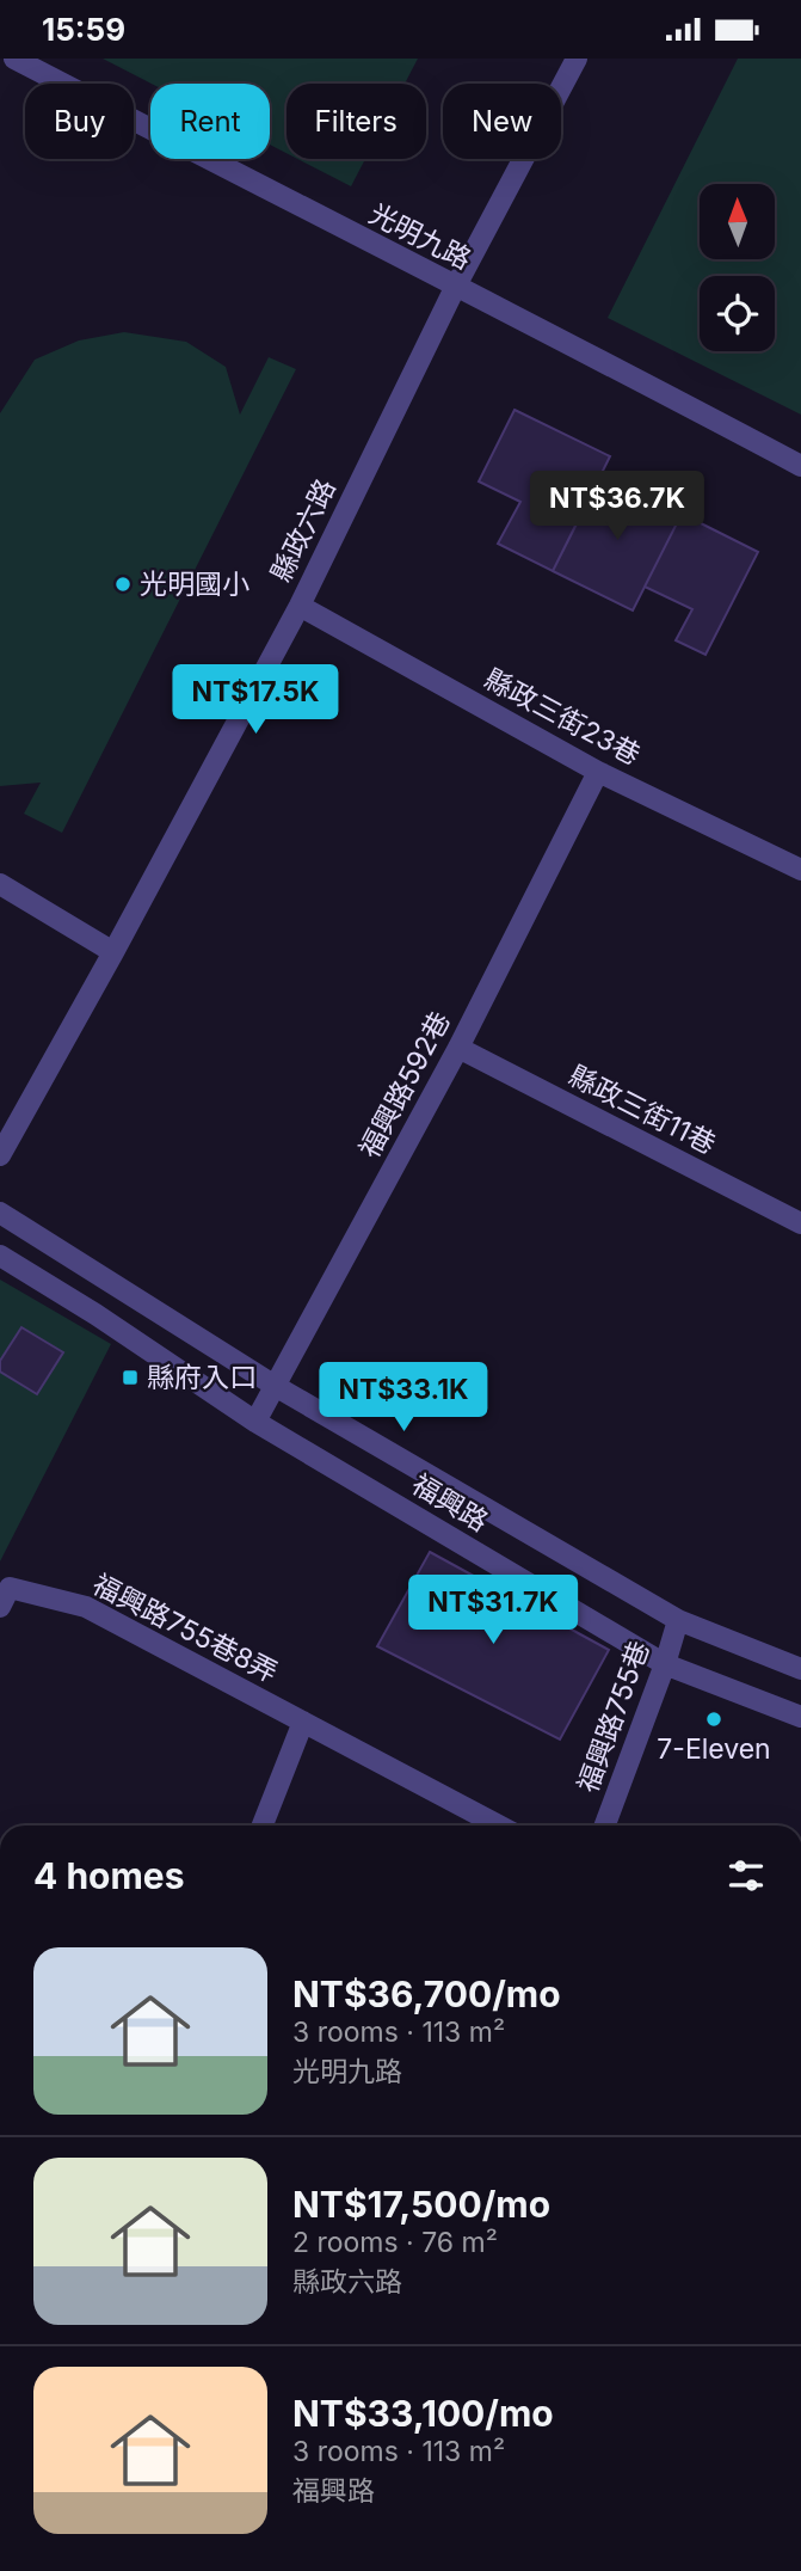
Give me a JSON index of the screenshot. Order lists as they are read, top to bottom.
{
  "streets": {
    "street": [
      "光明九路",
      "縣政六路",
      "縣政三街23巷",
      "福興路592巷",
      "縣政三街11巷",
      "福興路",
      "福興路755巷8弄",
      "福興路755巷"
    ]
  },
  "crossings": [
    ["光明九路", "縣政六路"],
    ["縣政六路", "縣政三街23巷"],
    ["縣政三街23巷", "福興路592巷"],
    ["福興路592巷", "縣政三街11巷"],
    ["福興路592巷", "福興路"],
    ["福興路", "福興路755巷"]
  ],
  "places": {
    "other": ["光明國小", "7-Eleven"],
    "transit": ["縣府入口"]
  },
  "north": "top",
  "page": {
    "status": "15:59",
    "chip": [
      "Buy",
      "Rent",
      "Filters",
      "New"
    ],
    "price": [
      "NT$36.7K",
      "NT$17.5K",
      "NT$33.1K",
      "NT$31.7K"
    ],
    "heading": "4 homes",
    "list": [
      {
        "name": "NT$36,700/mo",
        "note": "3 rooms · 113 m² · 光明九路"
      },
      {
        "name": "NT$17,500/mo",
        "note": "2 rooms · 76 m² · 縣政六路"
      },
      {
        "name": "NT$33,100/mo",
        "note": "3 rooms · 113 m² · 福興路"
      }
    ]
  }
}
